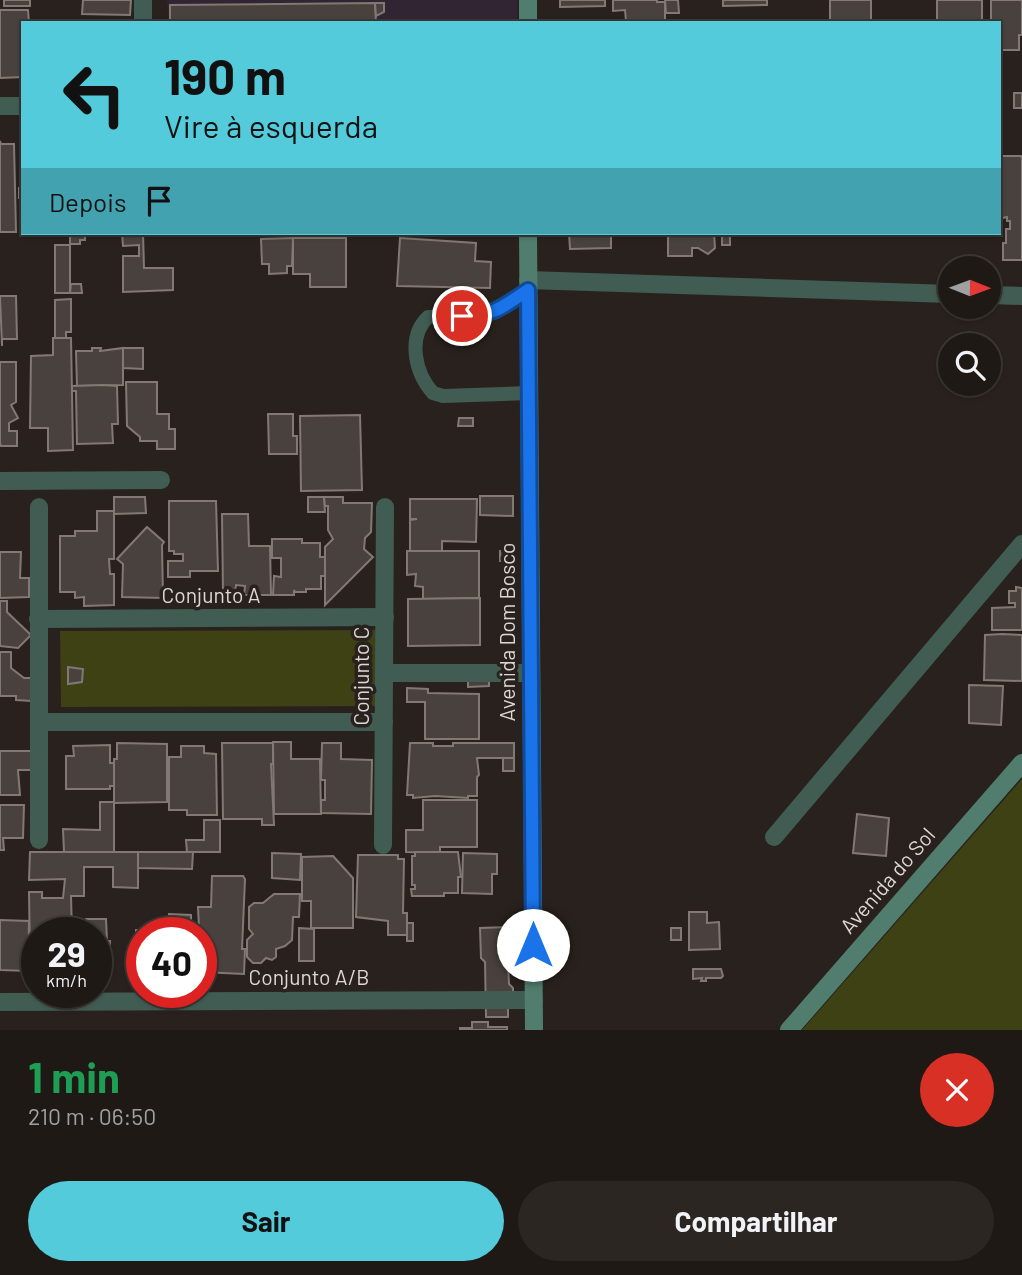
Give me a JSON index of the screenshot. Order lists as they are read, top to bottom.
{
  "streets": {
    "street": [
      "Conjunto A",
      "Avenida Dom Bosco",
      "Conjunto C",
      "Avenida do Sol",
      "Conjunto A/B"
    ]
  },
  "crossings": [
    ["Conjunto A", "Conjunto C"],
    ["Avenida Dom Bosco", "Conjunto A/B"]
  ],
  "north": "right",
  "page": {
    "turn": ["190 m", "Vire à esquerda"],
    "then": "Depois",
    "speed": "29 km/h",
    "limit": "40",
    "heading": ["1 min", "210 m · 06:50"],
    "buttons": ["Sair", "Compartilhar"]
  }
}
